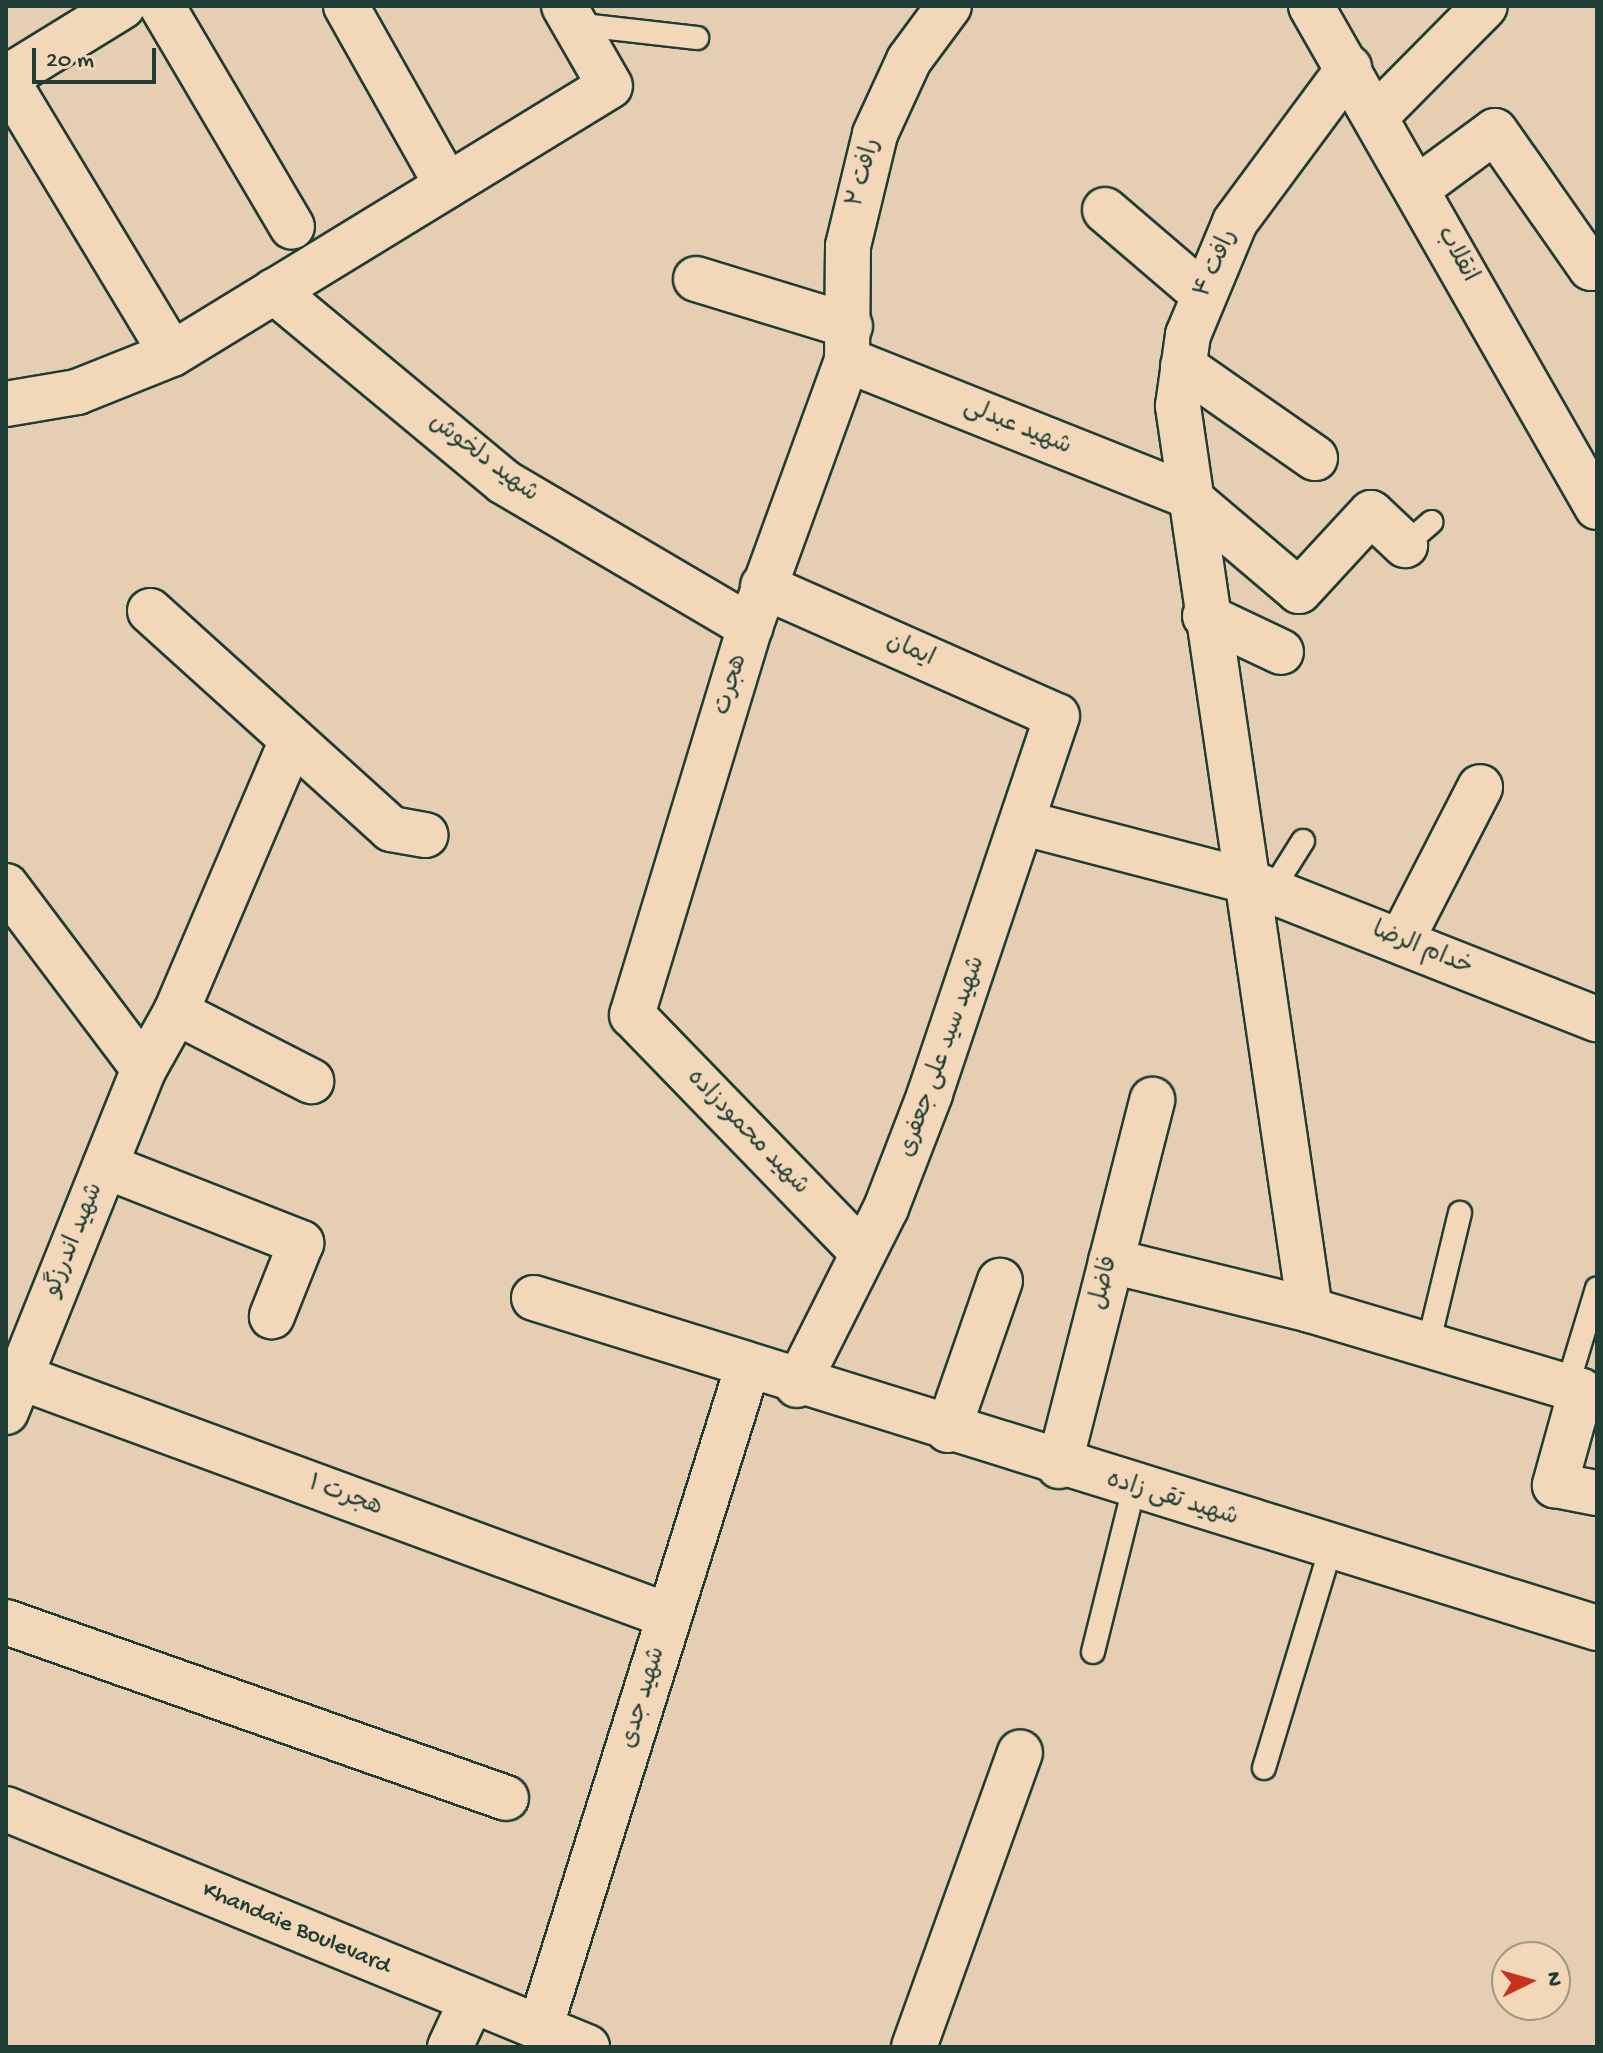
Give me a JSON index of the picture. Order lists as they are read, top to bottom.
{
  "streets": {
    "street": [
      "رافت ۲",
      "انقلاب",
      "رافت ۴",
      "شهید عبدلی",
      "شهید دلخوش",
      "ایمان",
      "هجرت",
      "خدام الرضا",
      "شهید سید علی جعفری",
      "شهید محمودزاده",
      "شهید اندرزگو",
      "فاضل",
      "هجرت ۱",
      "شهید تقی زاده",
      "شهید جدی",
      "Khandaie Boulevard"
    ]
  },
  "crossings": [
    ["رافت ۲", "شهید عبدلی"],
    ["رافت ۲", "هجرت"],
    ["انقلاب", "رافت ۴"],
    ["رافت ۴", "شهید عبدلی"],
    ["رافت ۴", "خدام الرضا"],
    ["شهید عبدلی", "هجرت"],
    ["شهید دلخوش", "هجرت"],
    ["ایمان", "هجرت"],
    ["ایمان", "شهید سید علی جعفری"],
    ["هجرت", "شهید محمودزاده"],
    ["خدام الرضا", "شهید سید علی جعفری"],
    ["شهید سید علی جعفری", "شهید محمودزاده"],
    ["شهید سید علی جعفری", "شهید تقی زاده"],
    ["شهید اندرزگو", "هجرت ۱"],
    ["فاضل", "شهید تقی زاده"],
    ["هجرت ۱", "شهید جدی"],
    ["شهید تقی زاده", "شهید جدی"],
    ["شهید جدی", "Khandaie Boulevard"]
  ],
  "scale_bar": "20 m",
  "north": "right"
}
